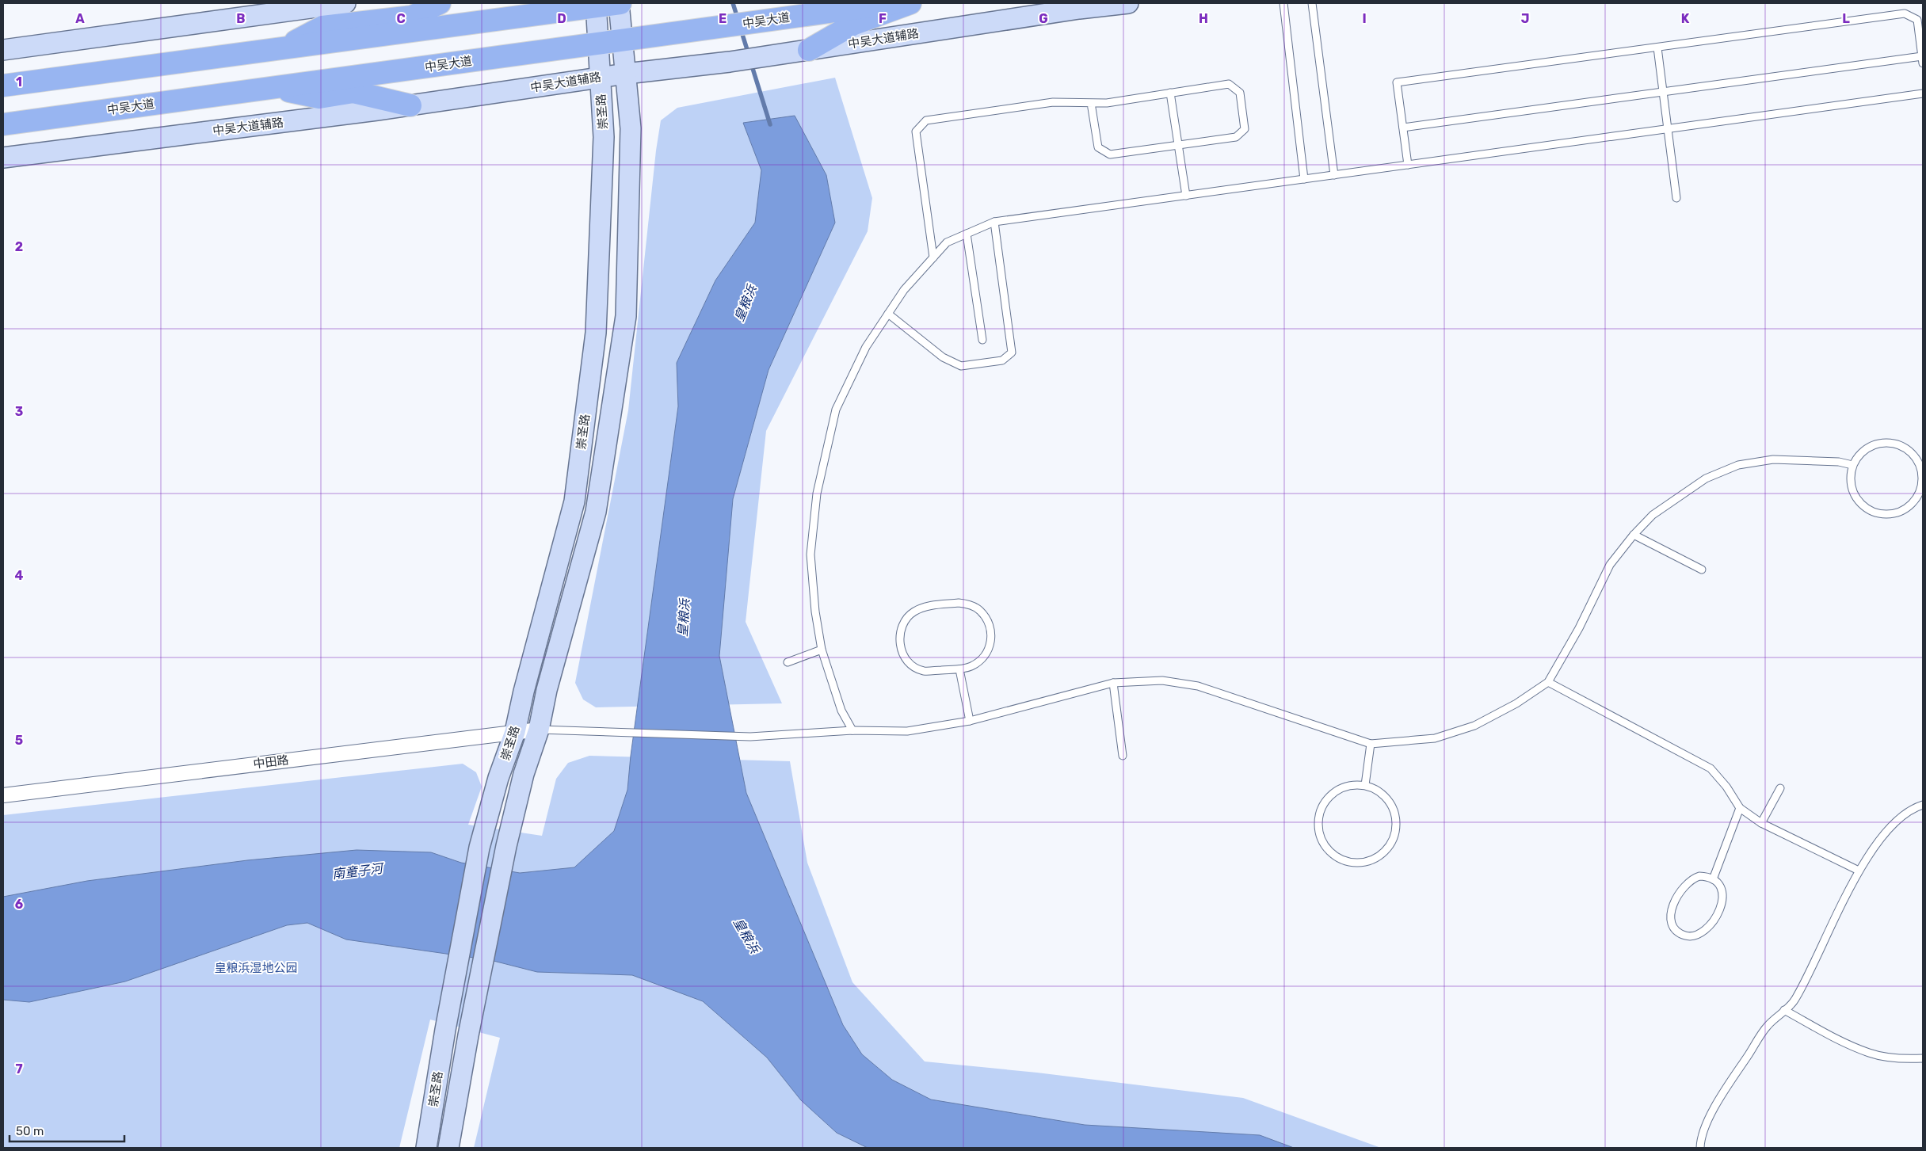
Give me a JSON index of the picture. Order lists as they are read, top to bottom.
{
  "streets": {
    "main road": ["中吴大道", "中吴大道辅路", "崇圣路"],
    "street": ["中田路"]
  },
  "crossings": [
    ["中吴大道", "崇圣路"],
    ["中吴大道辅路", "崇圣路"],
    ["崇圣路", "中田路"]
  ],
  "water": ["皇粮浜", "南童子河"],
  "parks": ["皇粮浜湿地公园"],
  "scale_bar": "50 m",
  "grid": {
    "columns": [
      "A",
      "B",
      "C",
      "D",
      "E",
      "F",
      "G",
      "H",
      "I",
      "J",
      "K",
      "L"
    ],
    "rows": [
      "1",
      "2",
      "3",
      "4",
      "5",
      "6",
      "7"
    ]
  }
}
